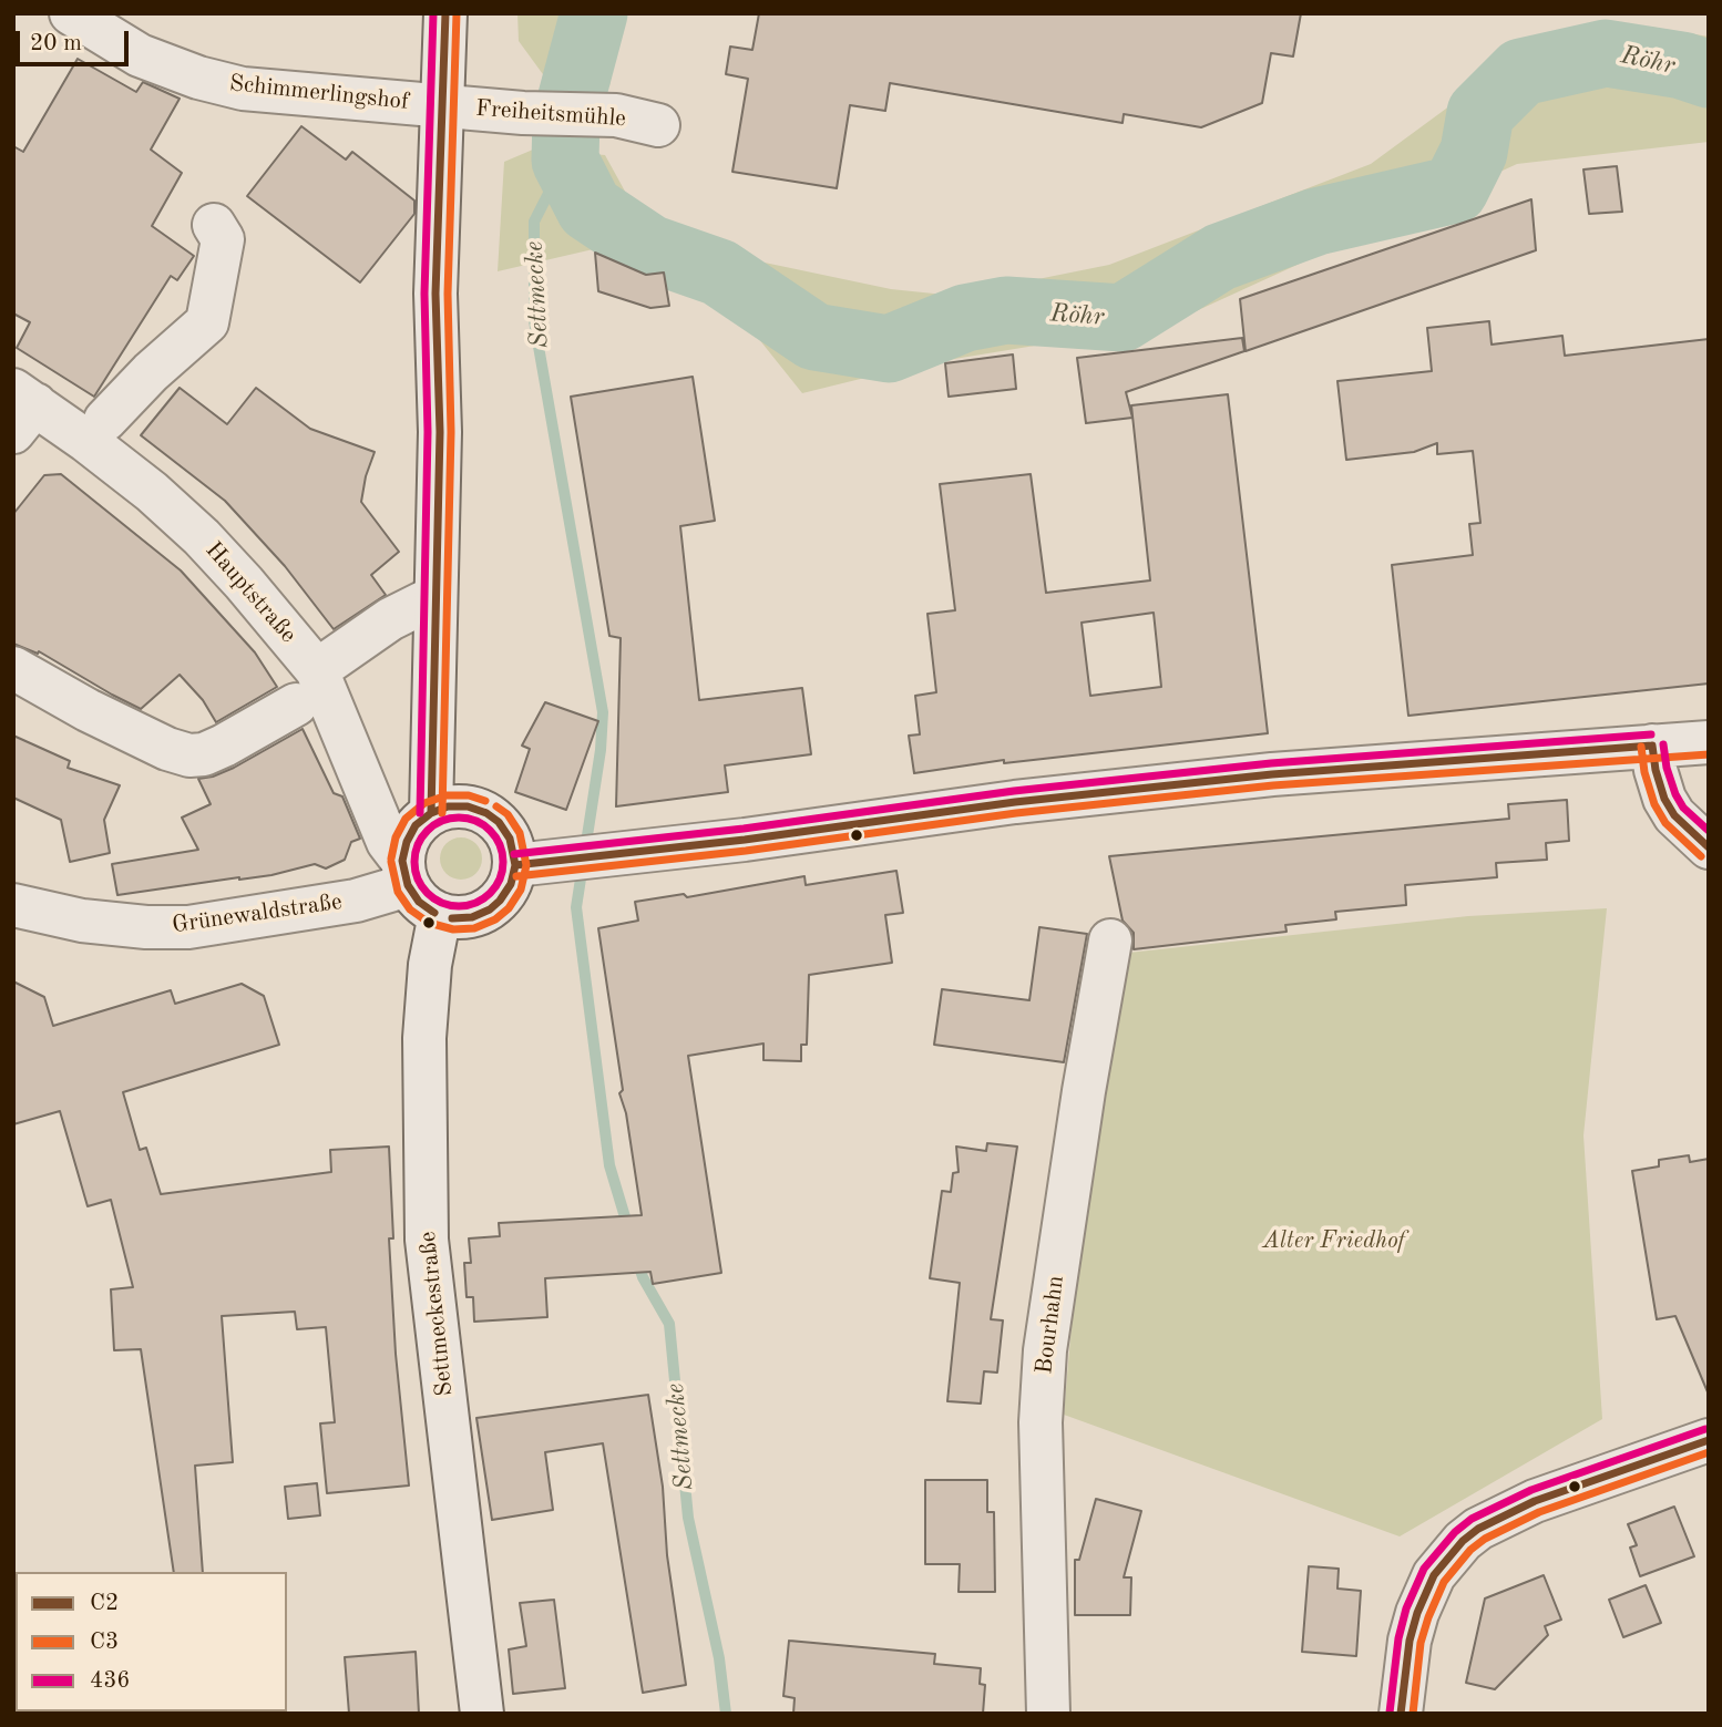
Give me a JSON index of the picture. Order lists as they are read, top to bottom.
{
  "streets": {
    "street": [
      "Schimmerlingshof",
      "Freiheitsmühle",
      "Hauptstraße",
      "Grünewaldstraße",
      "Settmeckestraße",
      "Bourhahn"
    ]
  },
  "crossings": [
    ["Schimmerlingshof", "Freiheitsmühle"],
    ["Hauptstraße", "Grünewaldstraße"],
    ["Hauptstraße", "Settmeckestraße"],
    ["Grünewaldstraße", "Settmeckestraße"]
  ],
  "water": ["Röhr", "Settmecke"],
  "parks": ["Alter Friedhof"],
  "lines": ["transit line C2", "transit line C3", "transit line 436"],
  "legend": ["C2", "C3", "436"],
  "scale_bar": "20 m"
}
